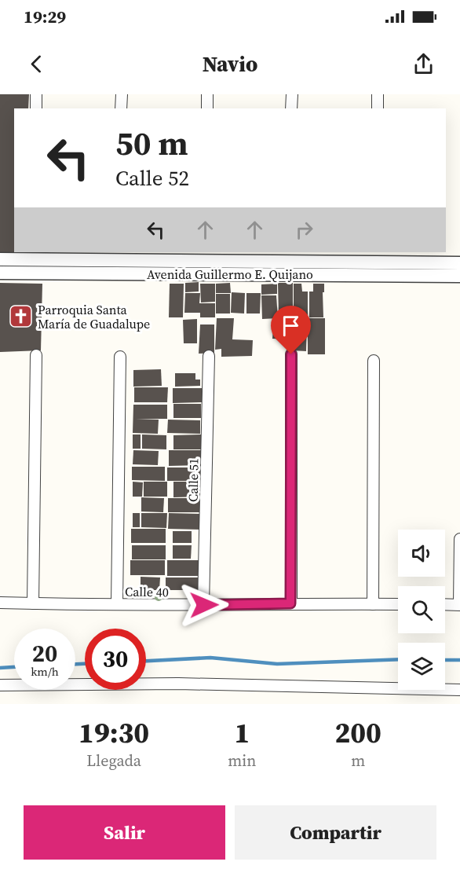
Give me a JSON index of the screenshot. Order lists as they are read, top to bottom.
{
  "streets": {
    "street": ["Avenida Guillermo E. Quijano", "Calle 51", "Calle 40"]
  },
  "crossings": [
    ["Calle 51", "Calle 40"]
  ],
  "places": {
    "church": ["Parroquia Santa María de Guadalupe"]
  },
  "page": {
    "status": "19:29",
    "header": "Navio",
    "turn": ["50 m", "Calle 52"],
    "speed": "20 km/h",
    "limit": "30",
    "eta": [
      "19:30",
      "Llegada",
      "1",
      "min",
      "200",
      "m"
    ],
    "buttons": ["Salir", "Compartir"]
  }
}
